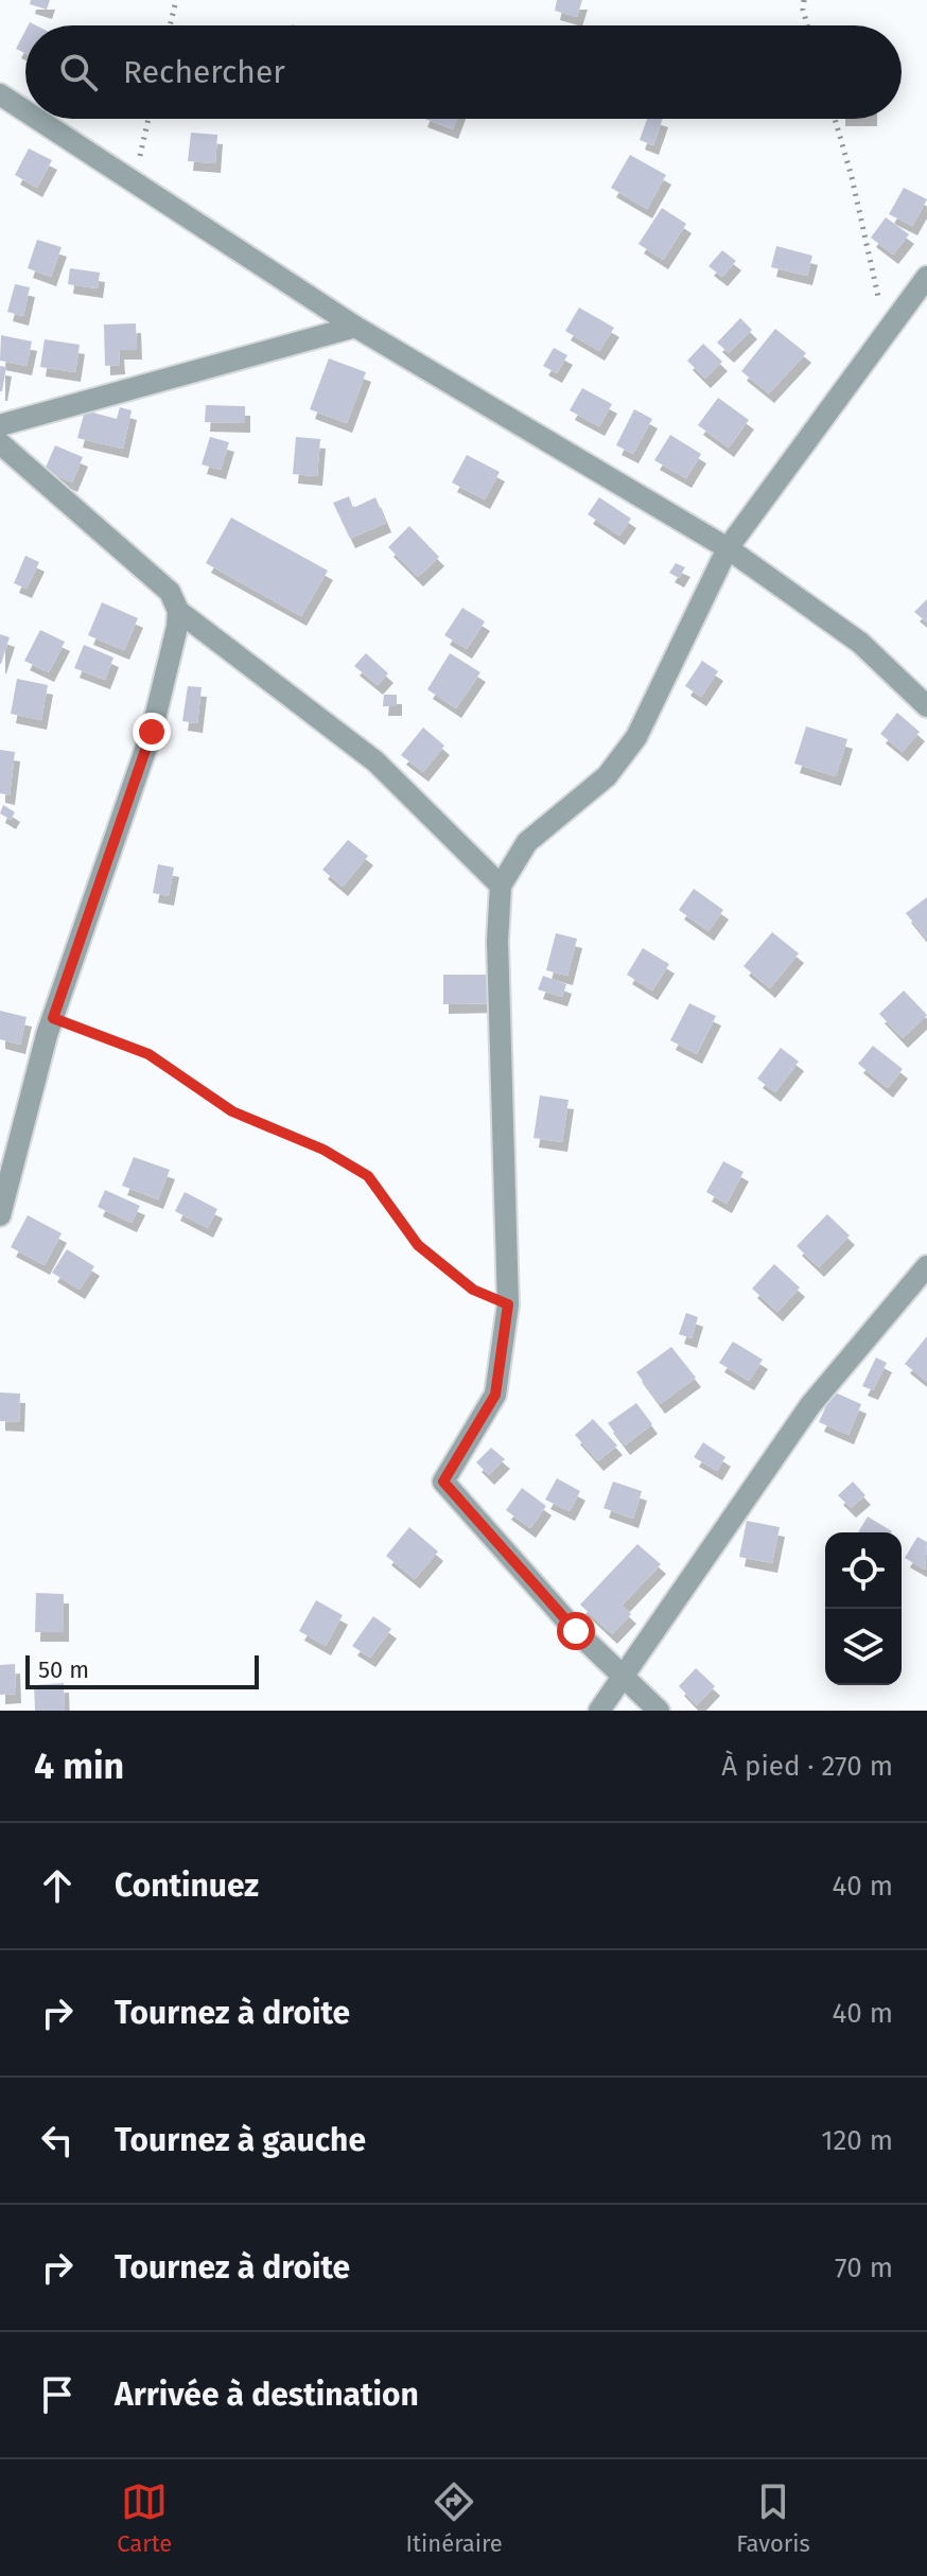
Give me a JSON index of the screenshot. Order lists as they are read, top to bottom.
{
  "scale_bar": "50 m",
  "page": {
    "search": "Rechercher",
    "scale": "50 m",
    "heading": ["4 min", "À pied · 270 m"],
    "list": [
      ["Continuez", "40 m"],
      ["Tournez à droite", "40 m"],
      ["Tournez à gauche", "120 m"],
      ["Tournez à droite", "70 m"],
      "Arrivée à destination"
    ],
    "nav": ["Carte", "Itinéraire", "Favoris"]
  }
}
